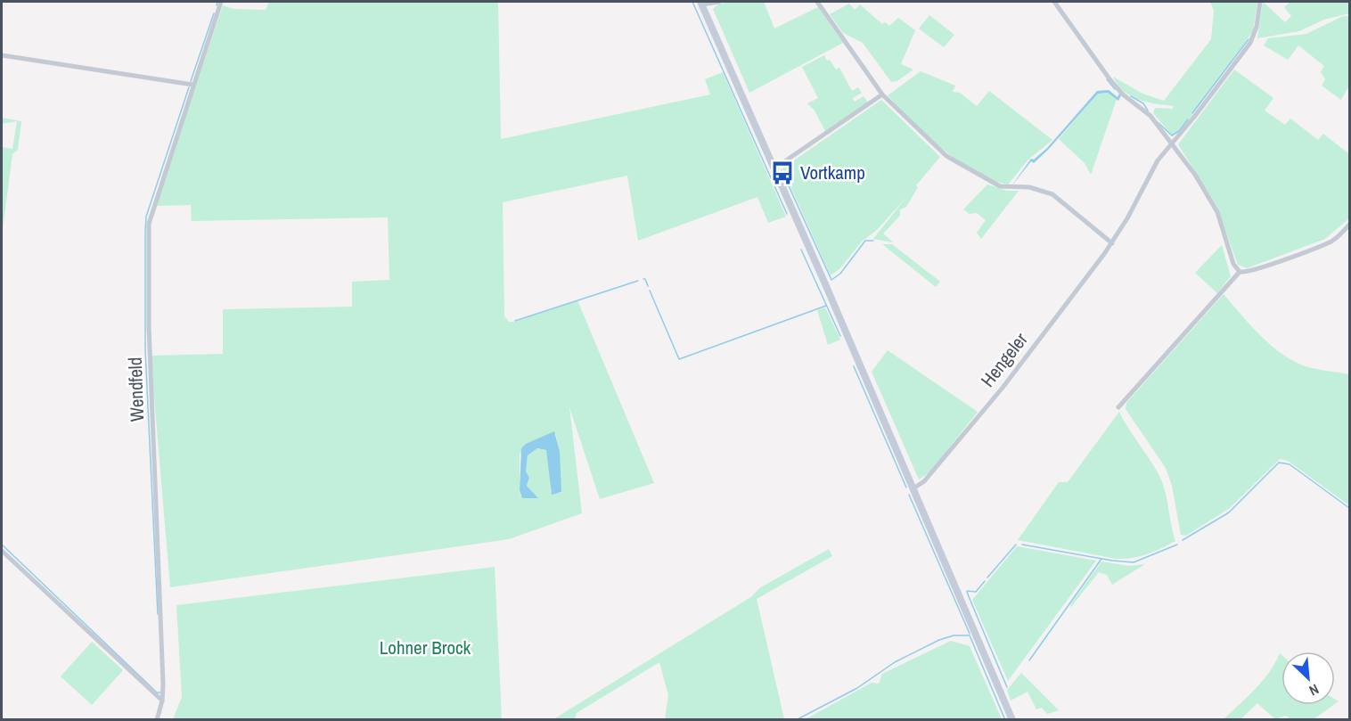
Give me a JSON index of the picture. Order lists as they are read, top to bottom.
{
  "streets": {
    "street": ["Hengeler", "Wendfeld"]
  },
  "parks": ["Lohner Brock"],
  "places": {
    "bus stop": ["Vortkamp"]
  },
  "north": "bottom right"
}
